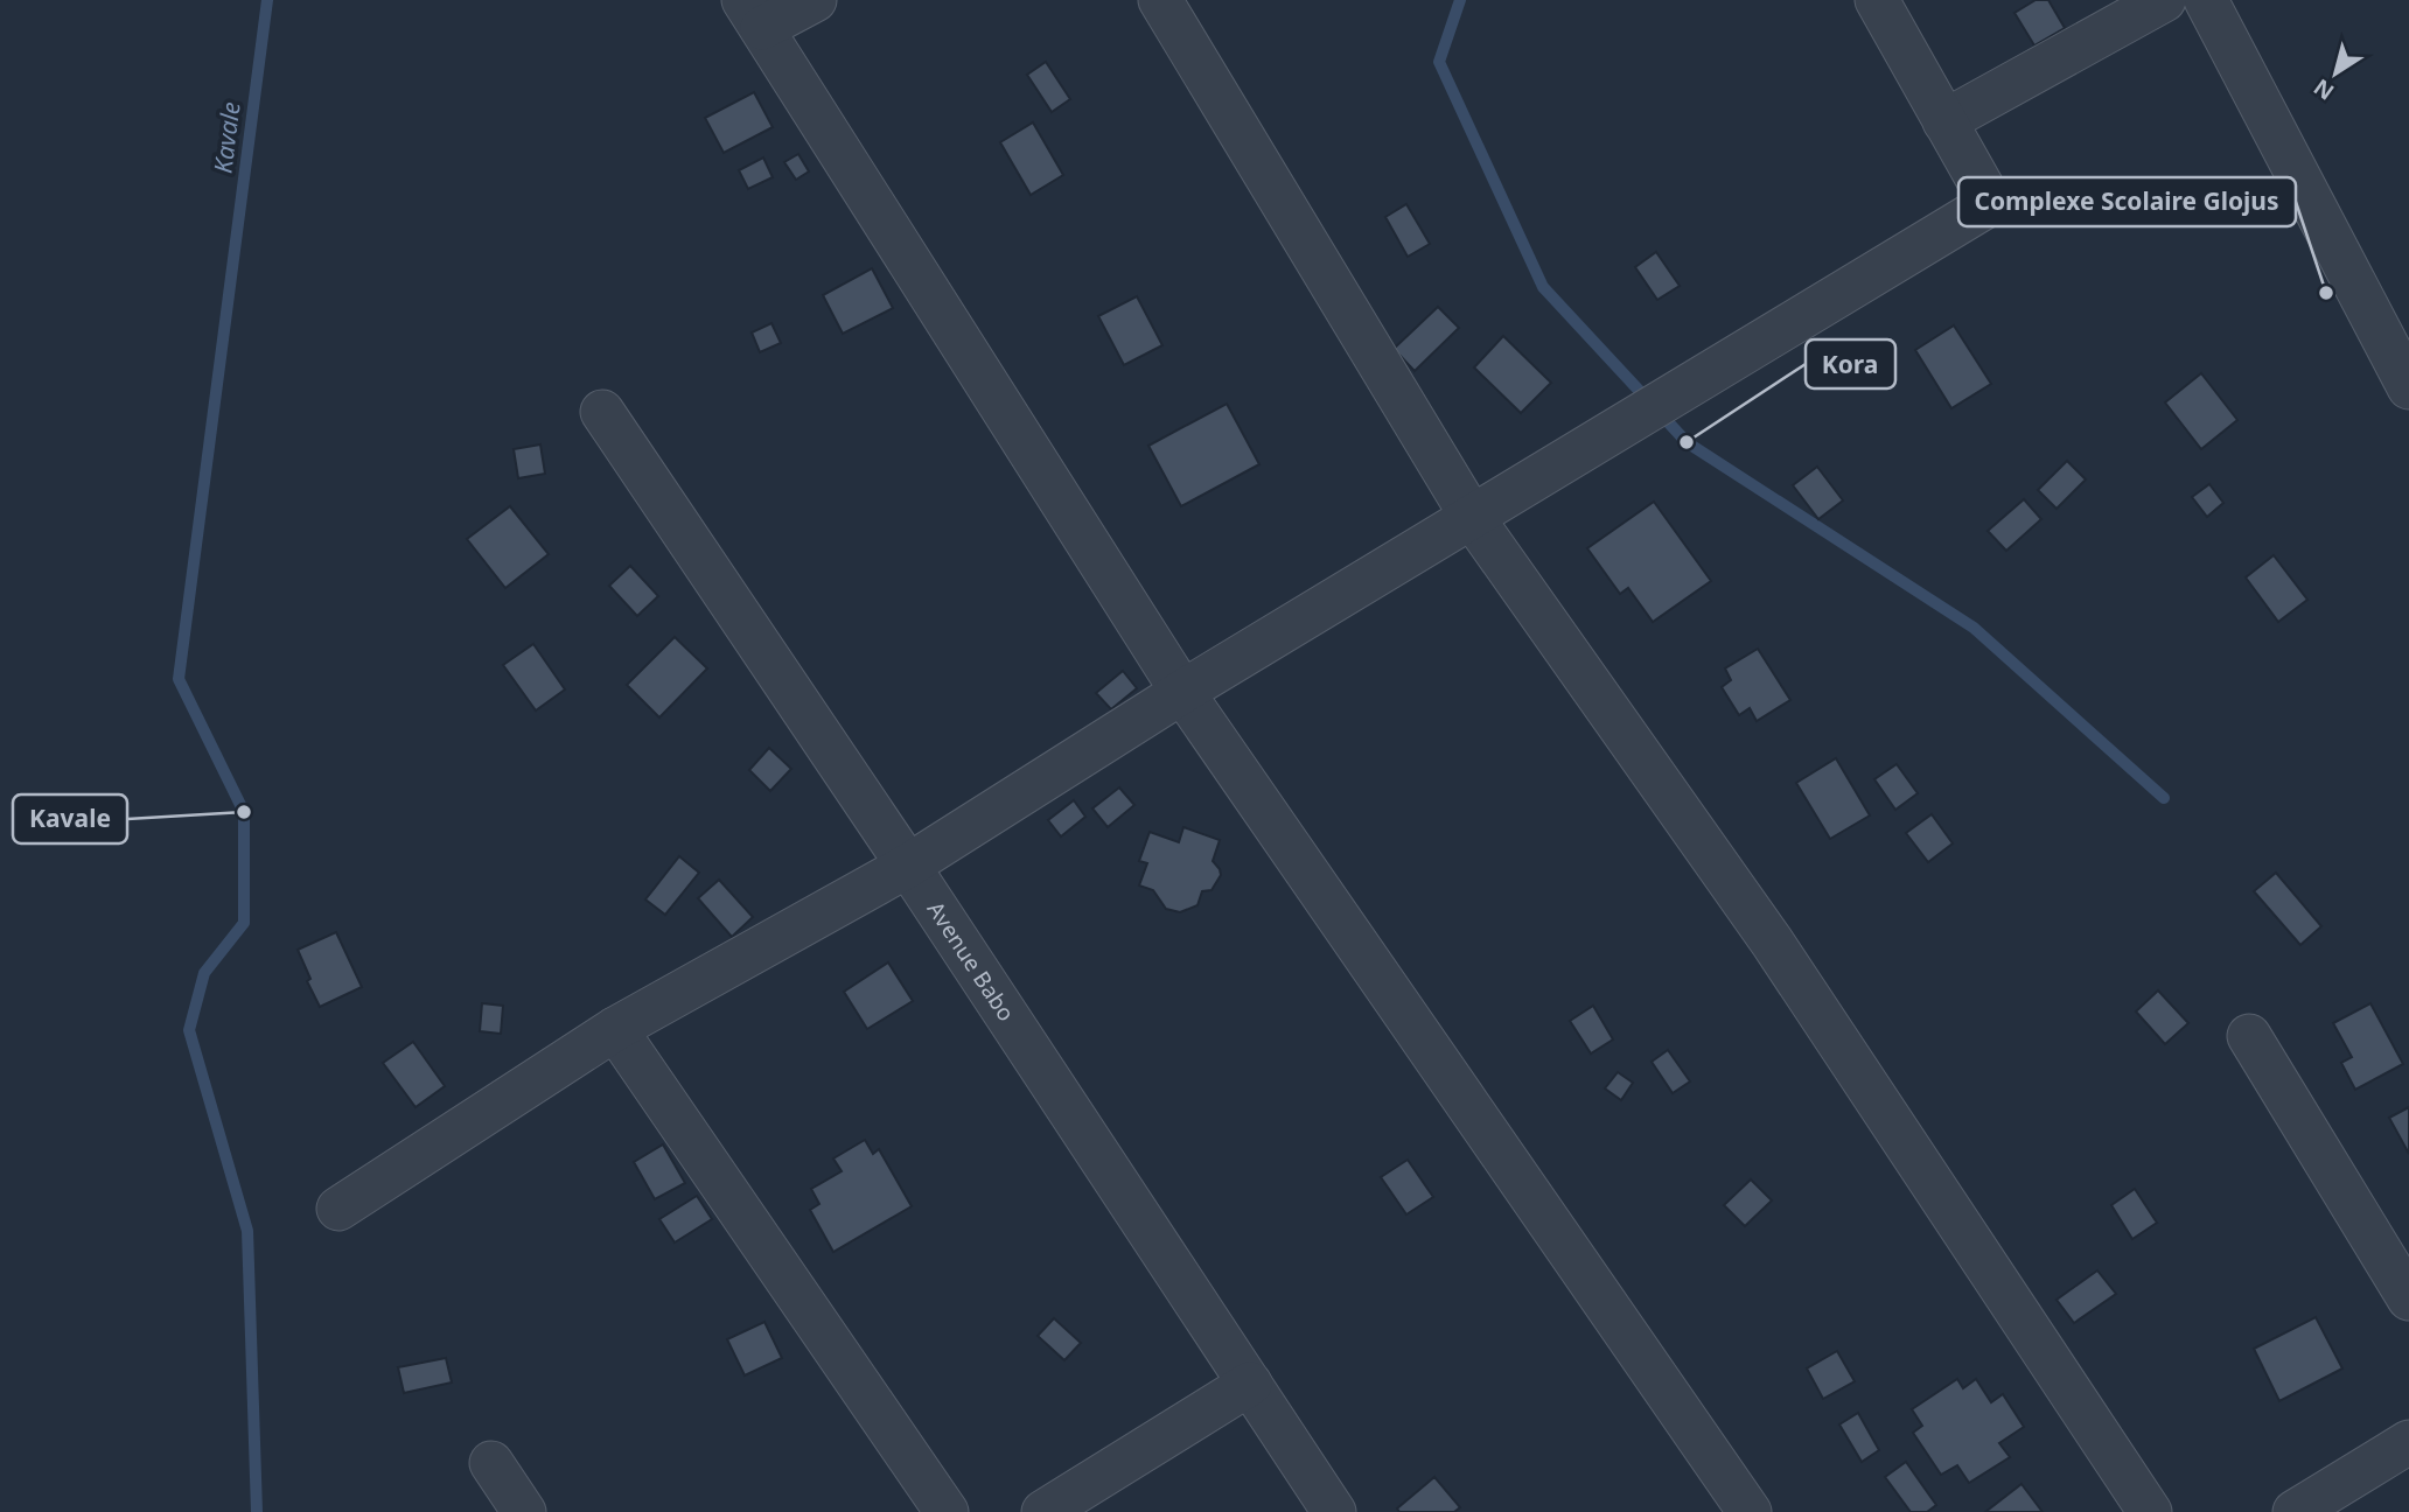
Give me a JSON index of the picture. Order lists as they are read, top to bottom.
{
  "streets": {
    "street": ["Avenue Babo"]
  },
  "water": ["Kavale"],
  "places": ["Complexe Scolaire Glojus", "Kora", "Kavale"],
  "north": "bottom left"
}
